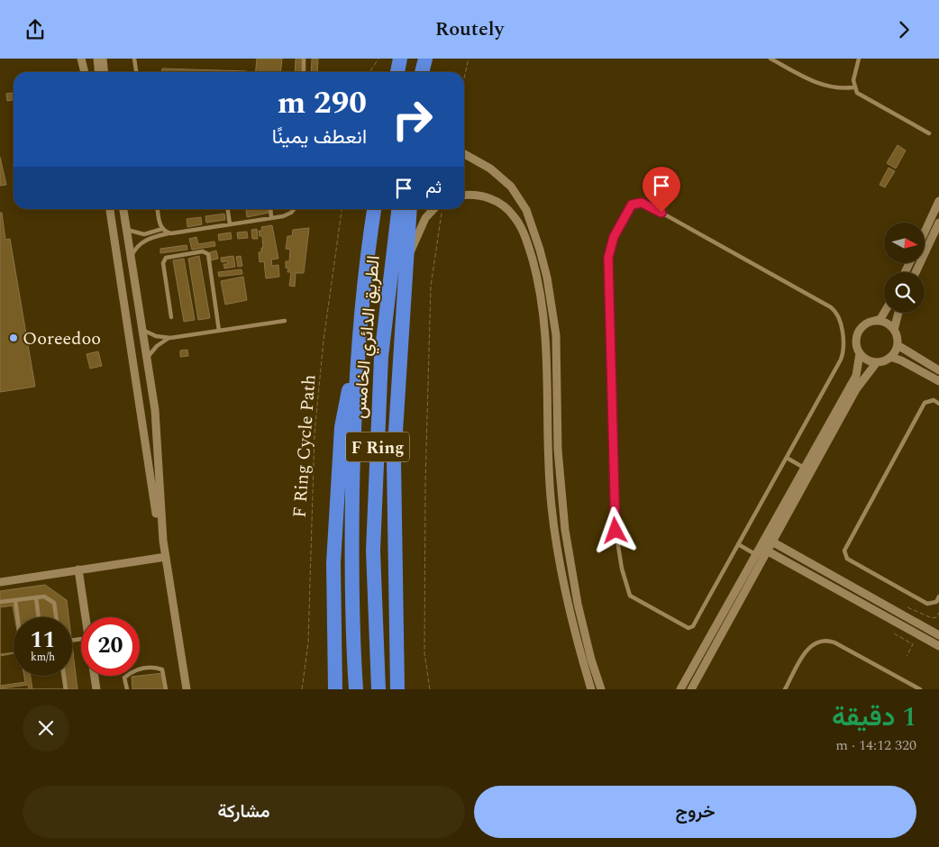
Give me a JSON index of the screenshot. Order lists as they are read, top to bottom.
{
  "streets": {
    "highway": ["الطريق الدائري الخامس", "F Ring"],
    "path": ["F Ring Cycle Path"]
  },
  "places": ["Ooreedoo"],
  "north": "right",
  "page": {
    "header": "Routely",
    "turn": ["290 m", "انعطف يمينًا"],
    "then": "ثم",
    "speed": "11 km/h",
    "limit": "20",
    "heading": ["1 دقيقة", "320 m · 14:12"],
    "buttons": ["خروج", "مشاركة"]
  }
}
